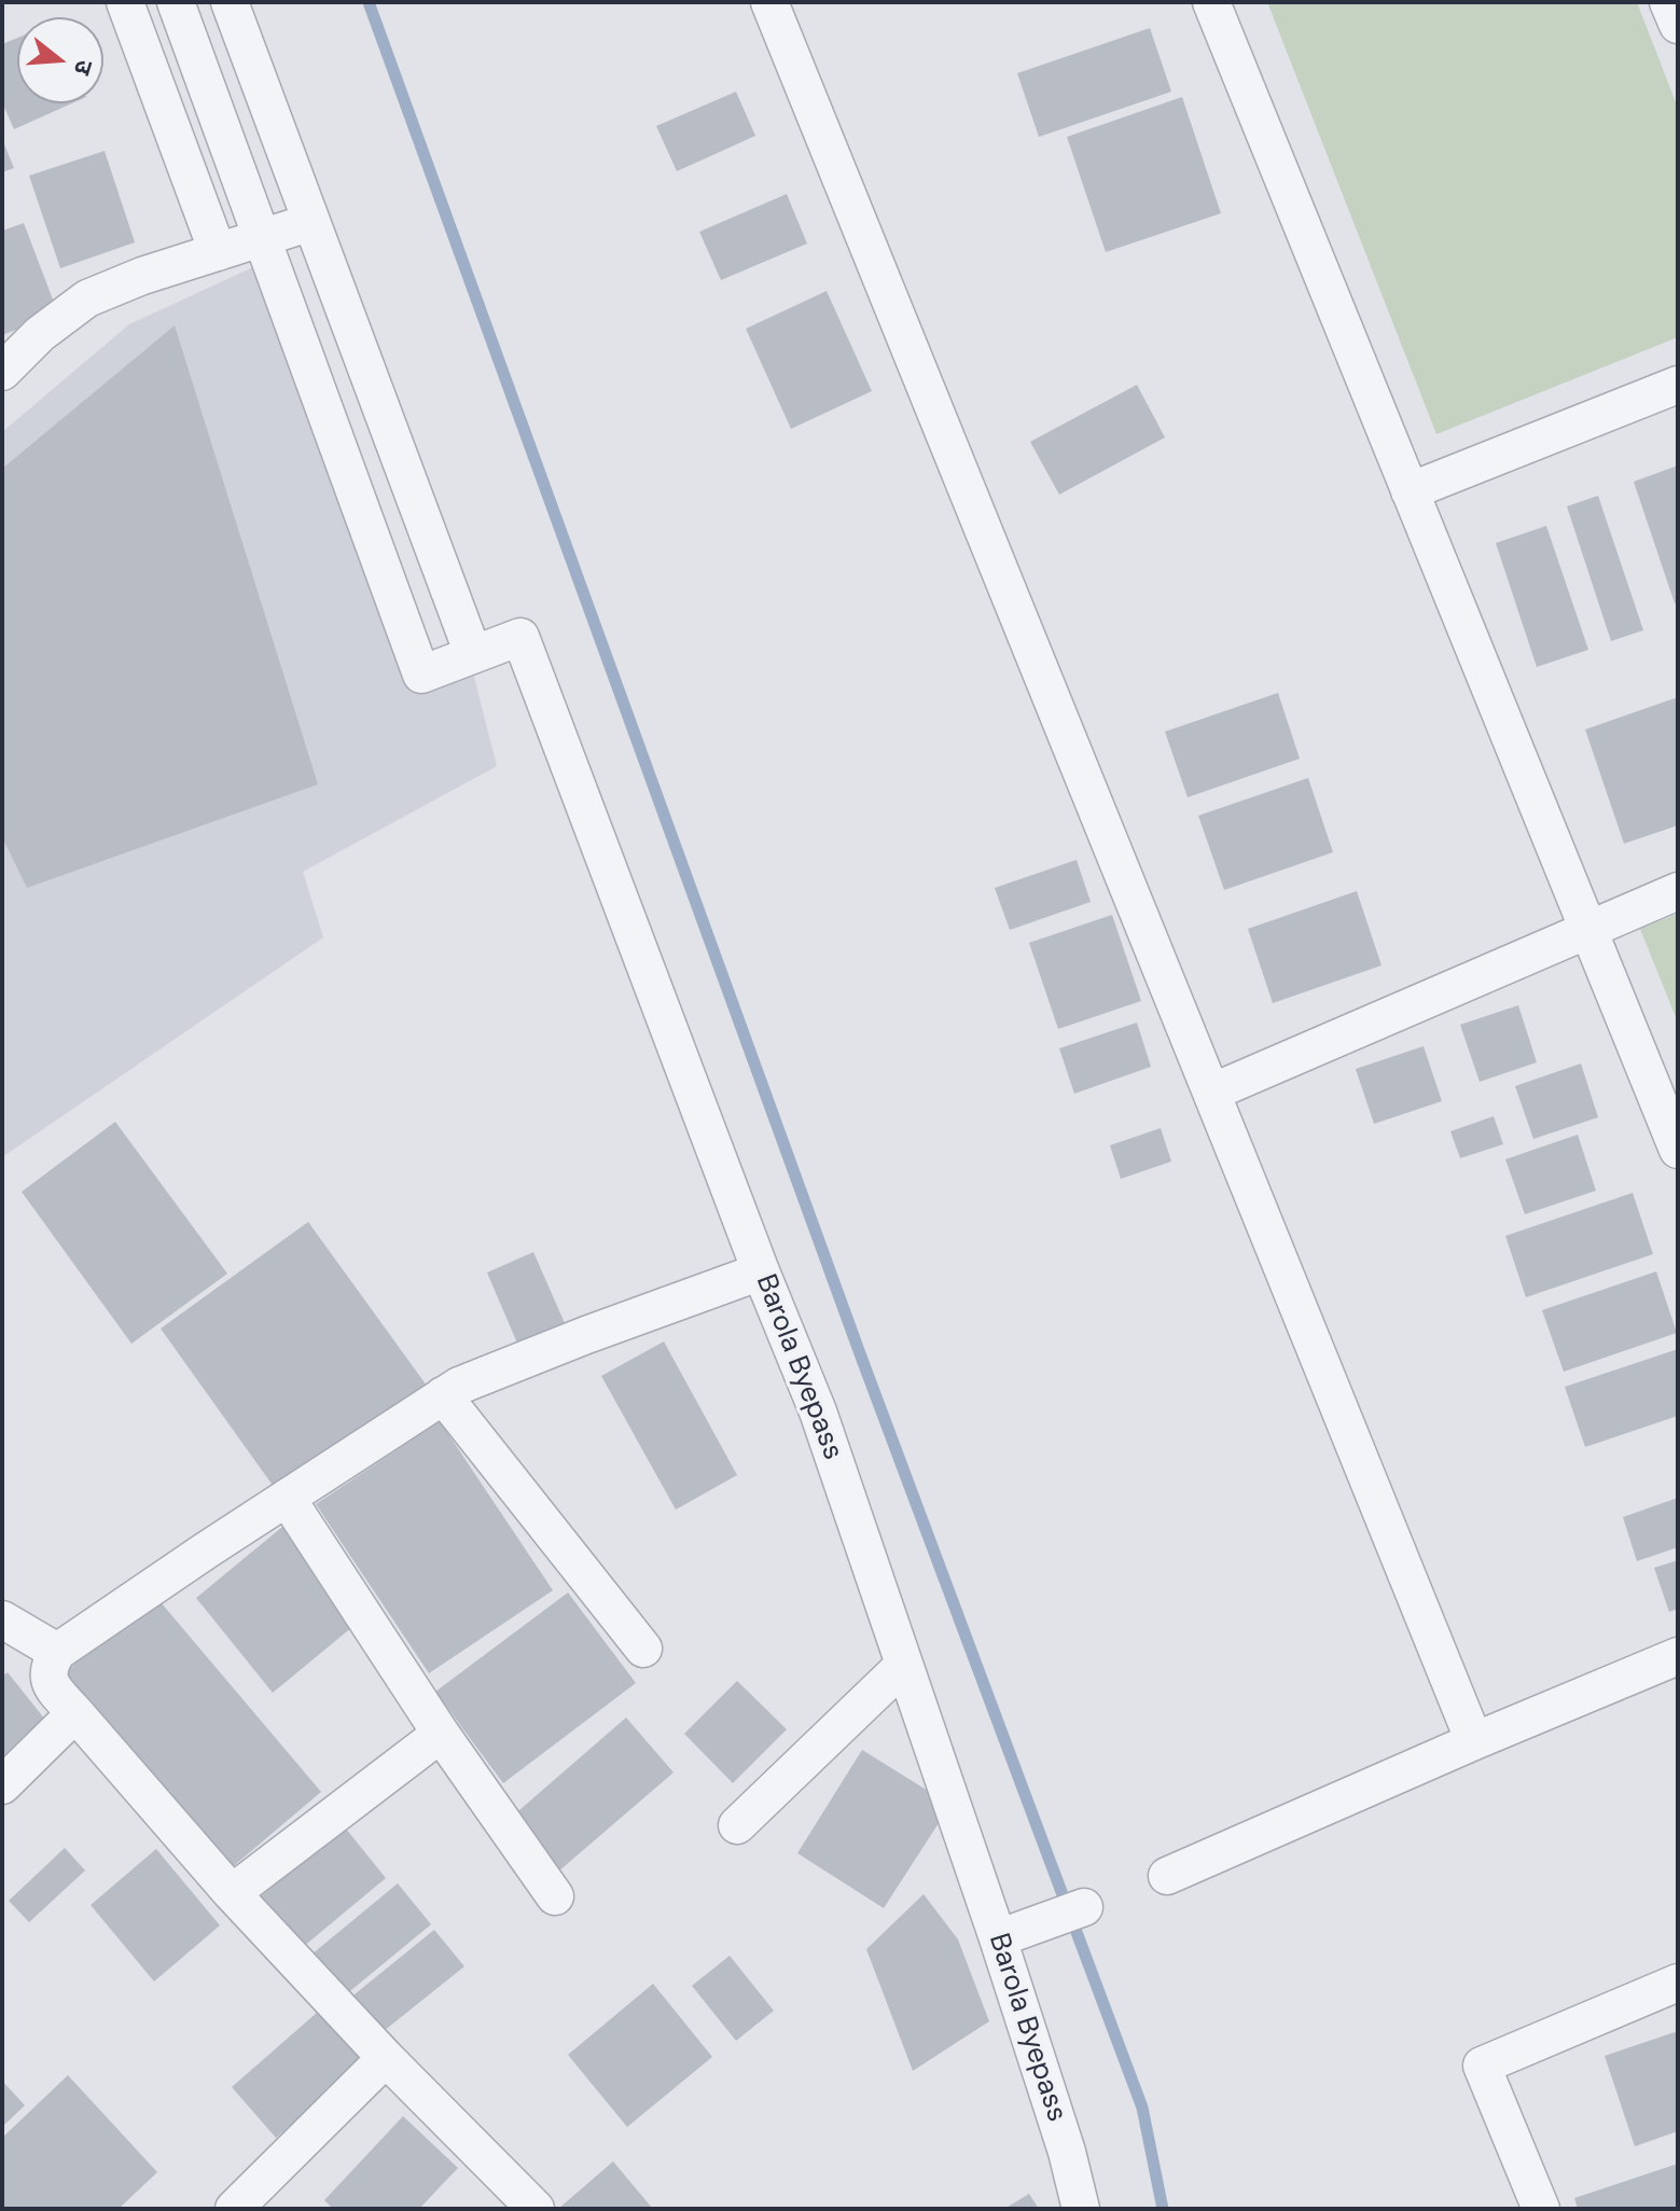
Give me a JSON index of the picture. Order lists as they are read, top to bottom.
{
  "streets": {
    "street": ["Barola Byepass"]
  },
  "north": "right"
}
